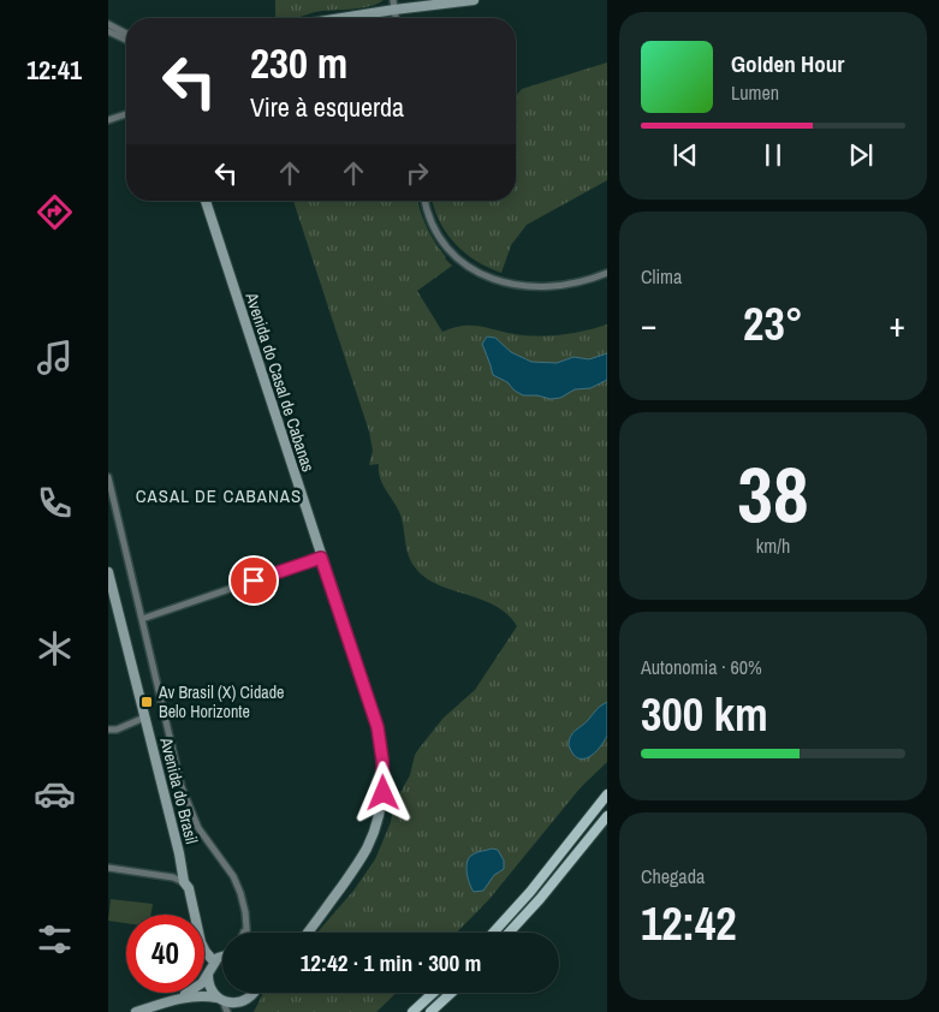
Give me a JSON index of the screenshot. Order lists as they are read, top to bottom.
{
  "streets": {
    "street": ["Avenida do Casal de Cabanas", "Avenida do Brasil"]
  },
  "districts": ["CASAL DE CABANAS"],
  "places": {
    "transit": ["Av Brasil (X) Cidade Belo Horizonte"]
  },
  "page": {
    "tabs": "12:41",
    "turn": ["230 m", "Vire à esquerda"],
    "song": ["Golden Hour", "Lumen"],
    "tile": [
      "Clima",
      ["38", "km/h"],
      ["Autonomia · 60%", "300 km"],
      ["Chegada", "12:42"]
    ],
    "heat": ["−", "23°", "+"],
    "limit": "40",
    "trip": "12:42 · 1 min · 300 m"
  }
}
